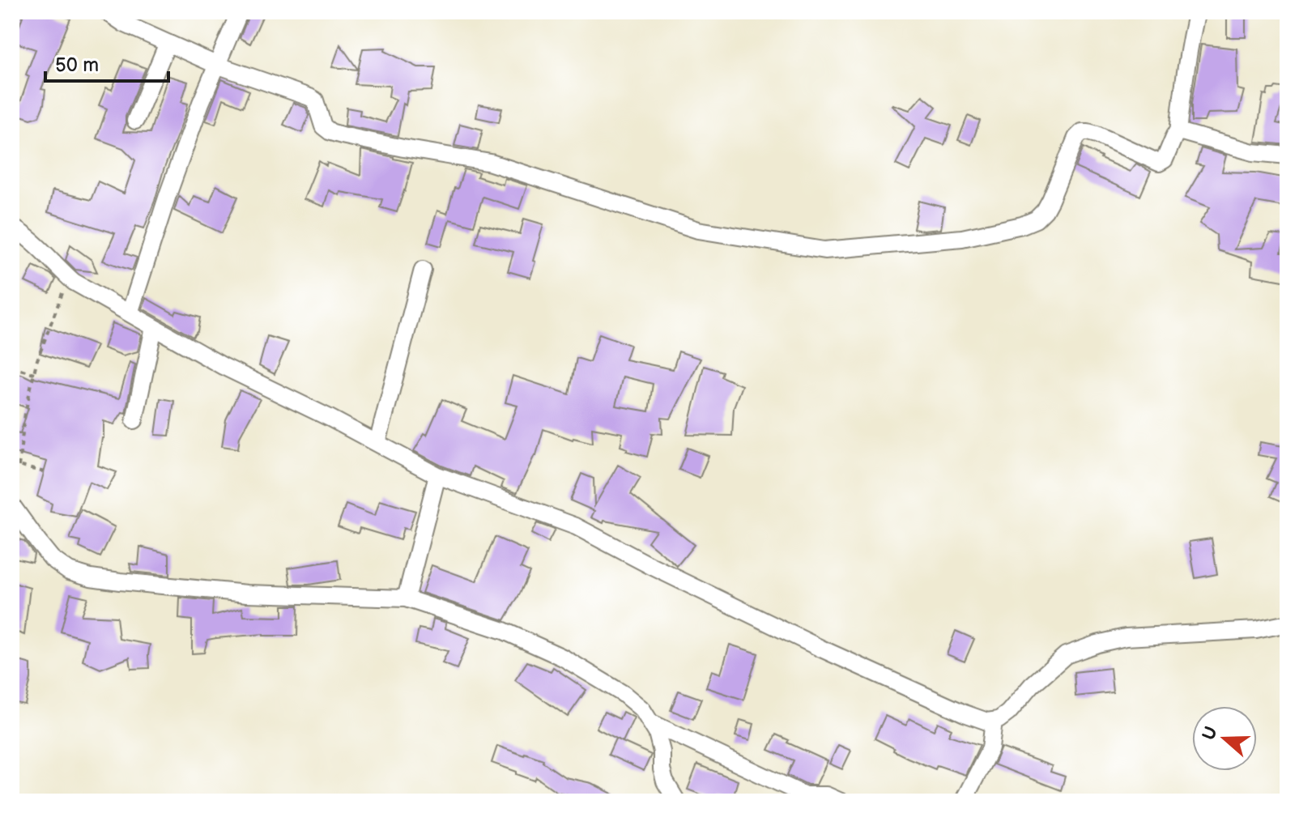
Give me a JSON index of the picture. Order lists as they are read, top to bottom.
{
  "scale_bar": "50 m",
  "north": "left"
}
